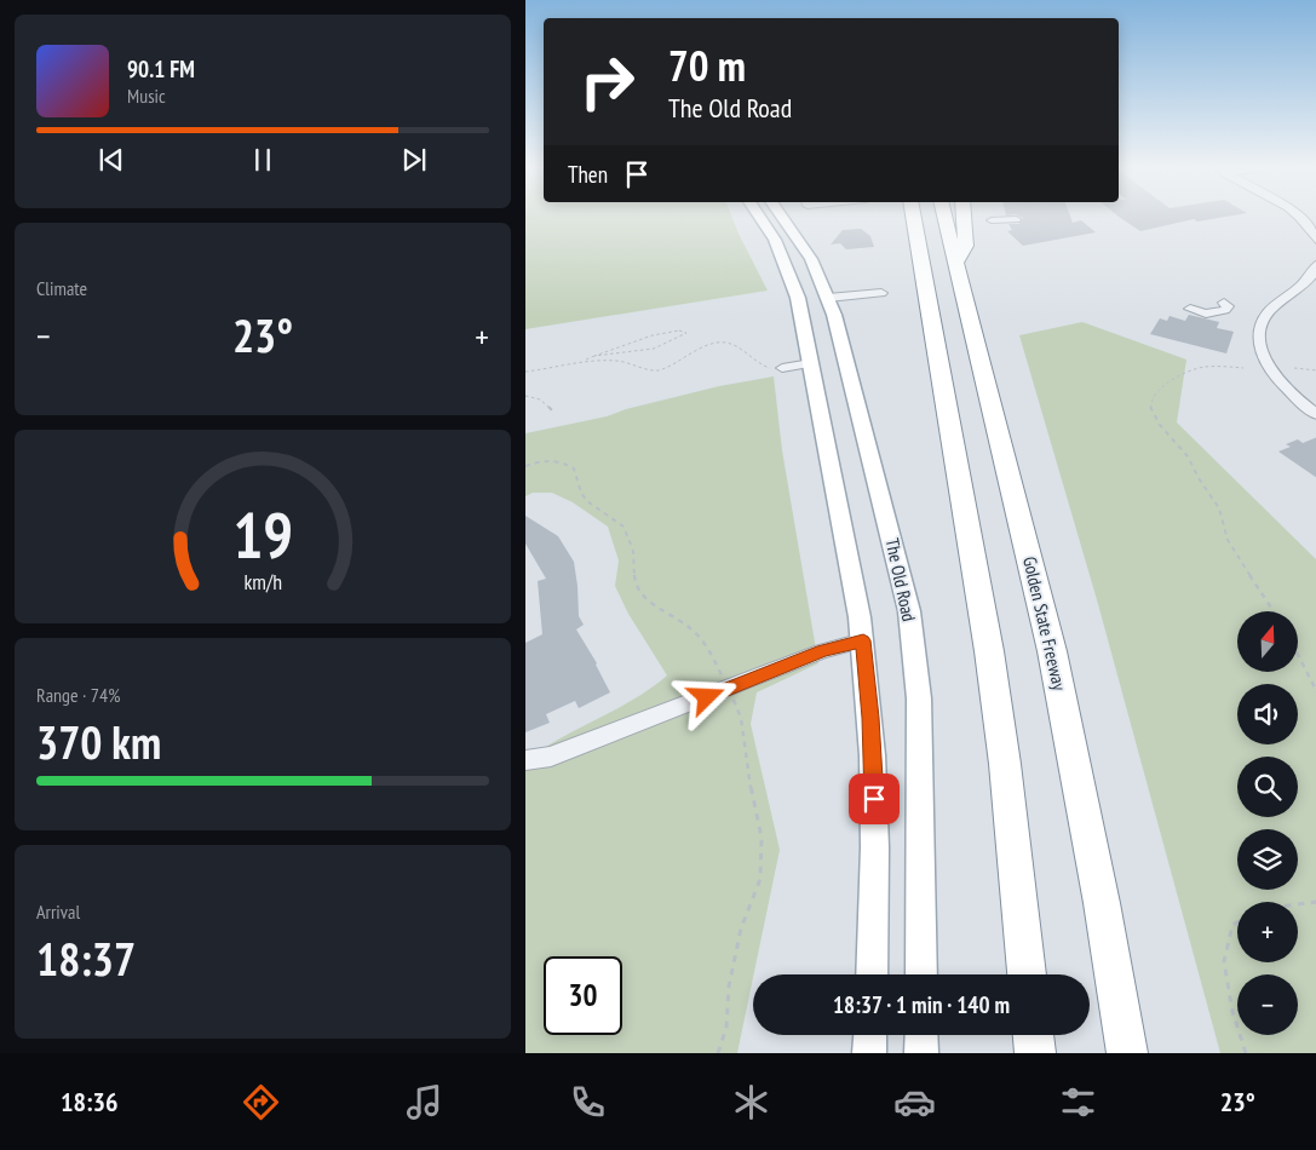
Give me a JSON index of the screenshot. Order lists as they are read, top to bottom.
{
  "streets": {
    "highway": ["Golden State Freeway"],
    "main road": ["The Old Road"]
  },
  "north": "top",
  "page": {
    "turn": ["70 m", "The Old Road"],
    "song": ["90.1 FM", "Music"],
    "then": "Then",
    "tile": [
      "Climate",
      ["Range · 74%", "370 km"],
      ["Arrival", "18:37"]
    ],
    "heat": ["−", "23°", "+"],
    "map_buttons": ["+", "−"],
    "limit": "30",
    "trip": "18:37 · 1 min · 140 m",
    "tabs": ["18:36", "23°"],
    "gauge": ["19", "km/h"]
  }
}
